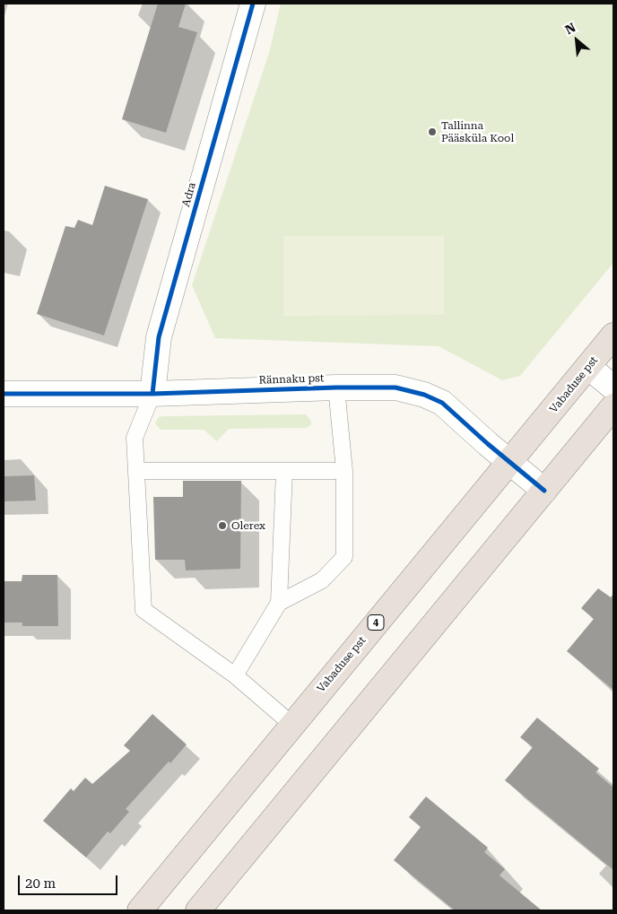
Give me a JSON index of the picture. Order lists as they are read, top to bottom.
{
  "streets": {
    "highway": ["Vabaduse pst", "4"],
    "street": ["Adra", "Rännaku pst"]
  },
  "crossings": [
    ["Adra", "Rännaku pst"],
    ["Rännaku pst", "Vabaduse pst"]
  ],
  "places": ["Tallinna Pääsküla Kool", "Olerex"],
  "scale_bar": "20 m",
  "north": "top left"
}
